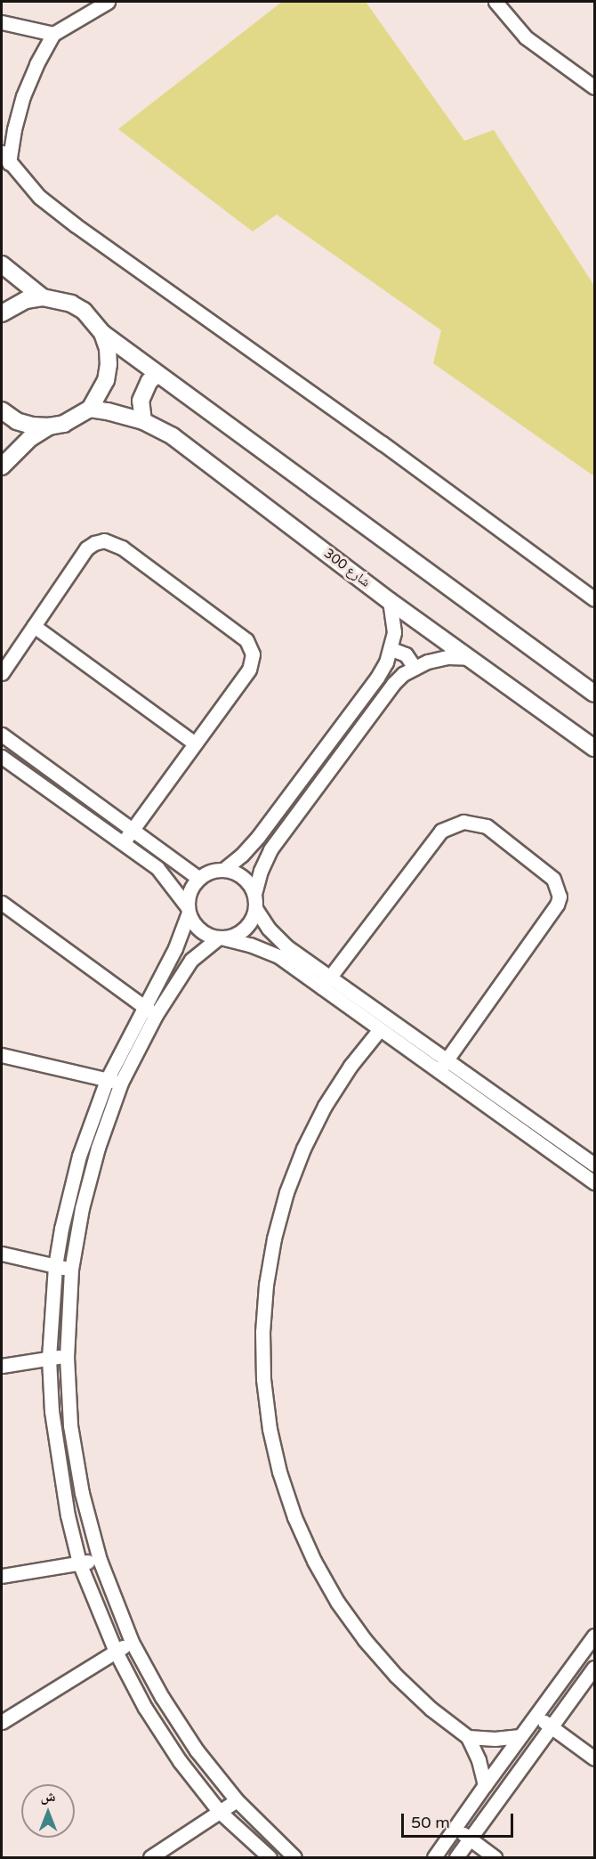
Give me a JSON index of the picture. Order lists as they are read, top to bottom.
{
  "streets": {
    "street": ["شارع 300"]
  },
  "scale_bar": "50 m",
  "north": "top"
}
